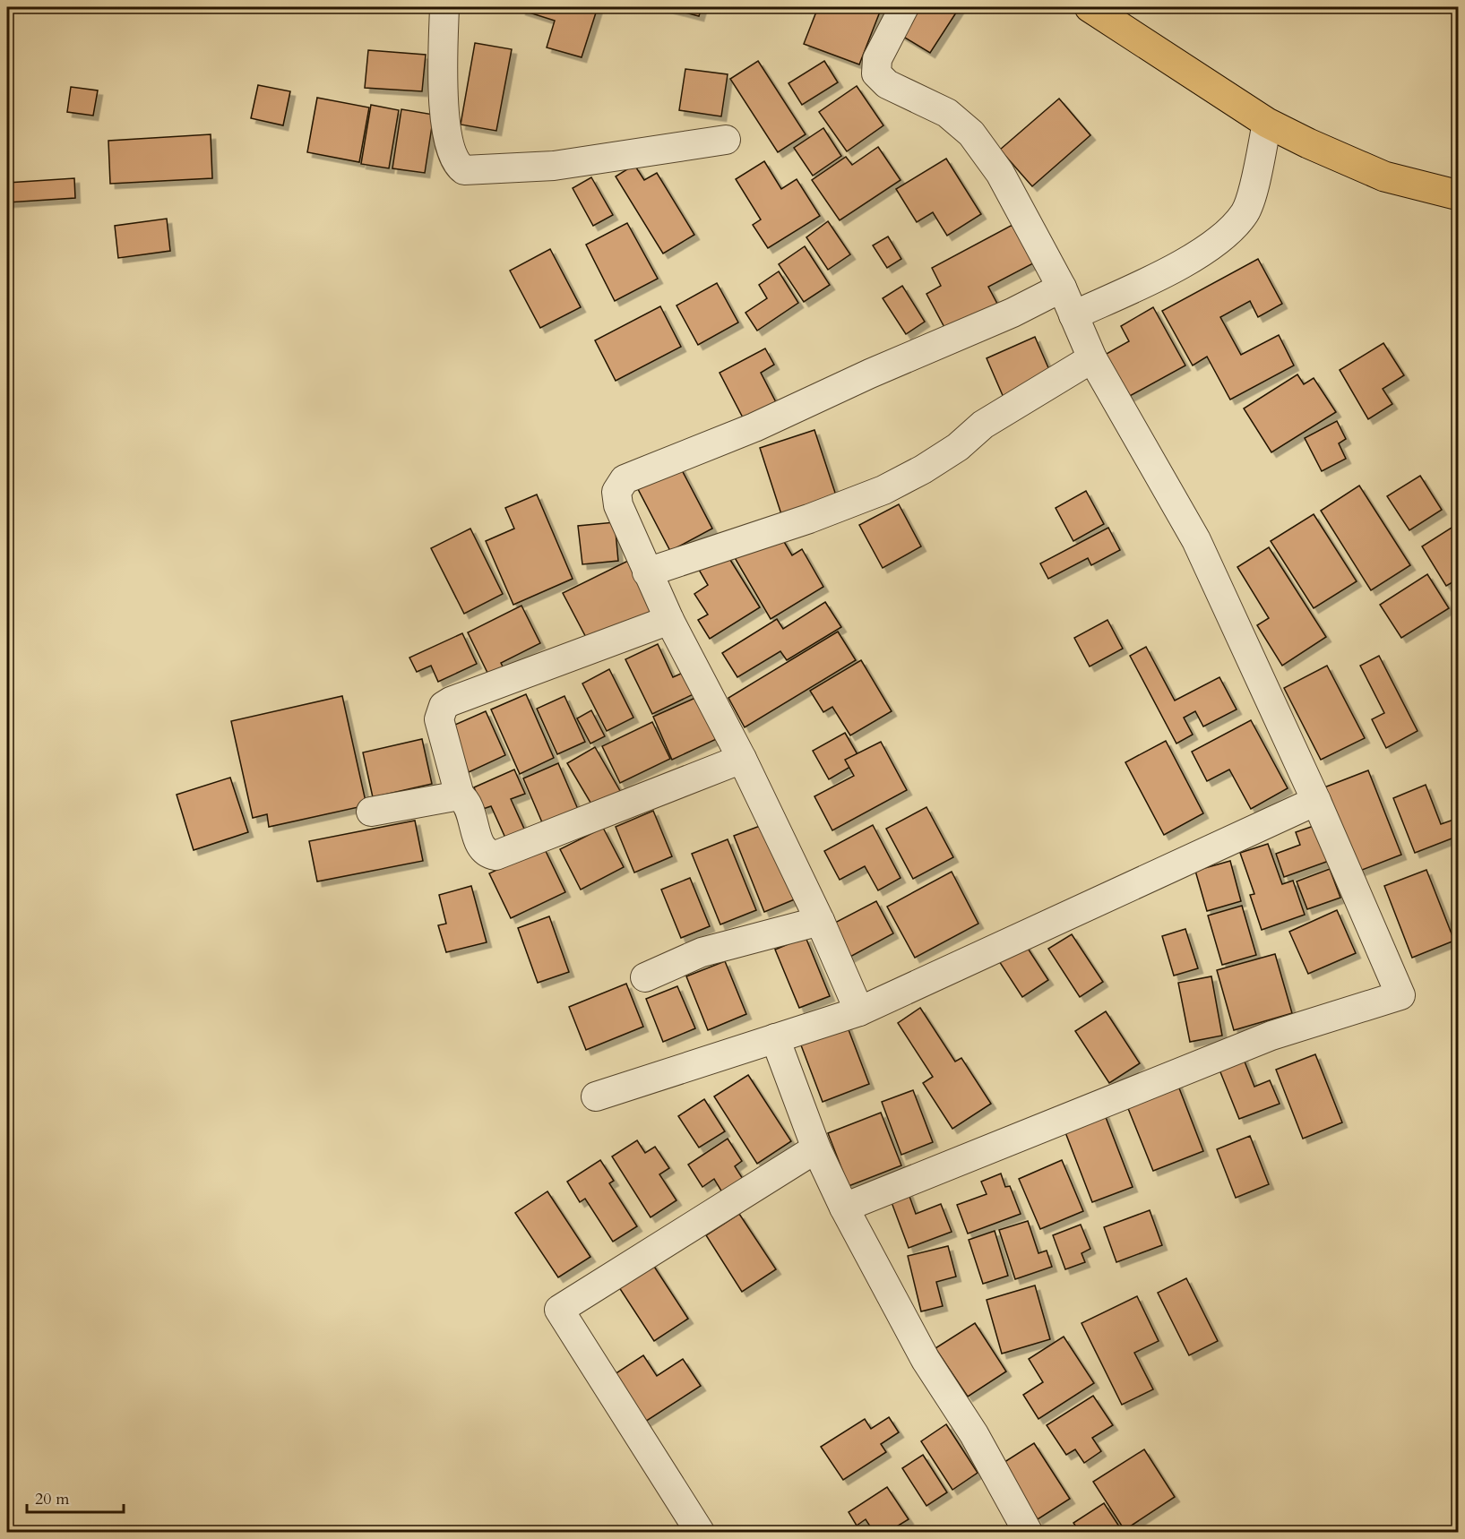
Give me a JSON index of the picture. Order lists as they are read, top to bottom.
{
  "scale_bar": "20 m"
}
